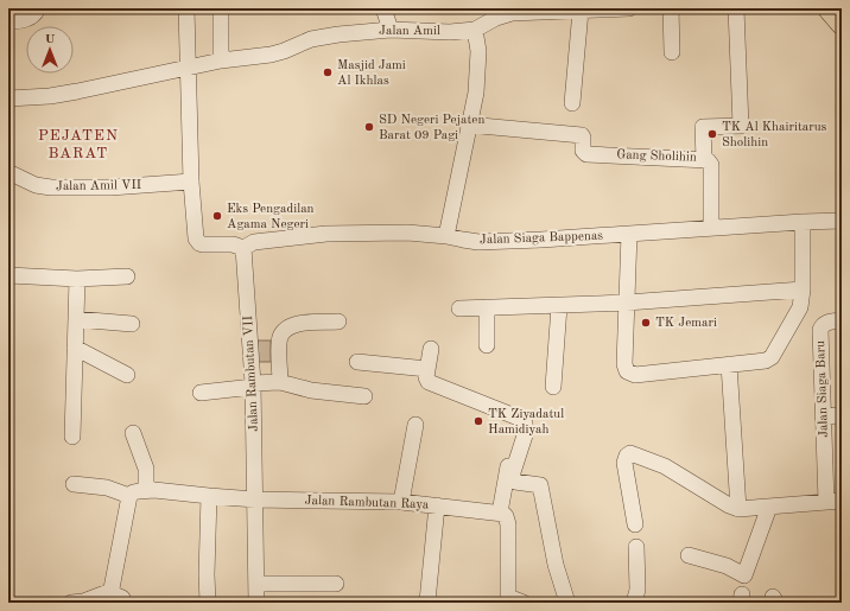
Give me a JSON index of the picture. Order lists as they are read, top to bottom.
{
  "streets": {
    "street": [
      "Jalan Amil",
      "Gang Sholihin",
      "Jalan Amil VII",
      "Jalan Siaga Bappenas",
      "Jalan Rambutan VII",
      "Jalan Siaga Baru",
      "Jalan Rambutan Raya"
    ]
  },
  "crossings": [
    ["Jalan Siaga Bappenas", "Jalan Rambutan VII"],
    ["Jalan Rambutan VII", "Jalan Rambutan Raya"]
  ],
  "districts": ["PEJATEN BARAT"],
  "places": [
    "Masjid Jami Al Ikhlas",
    "SD Negeri Pejaten Barat 09 Pagi",
    "TK Al Khairitarus Sholihin",
    "Eks Pengadilan Agama Negeri",
    "TK Jemari",
    "TK Ziyadatul Hamidiyah"
  ],
  "north": "top"
}
